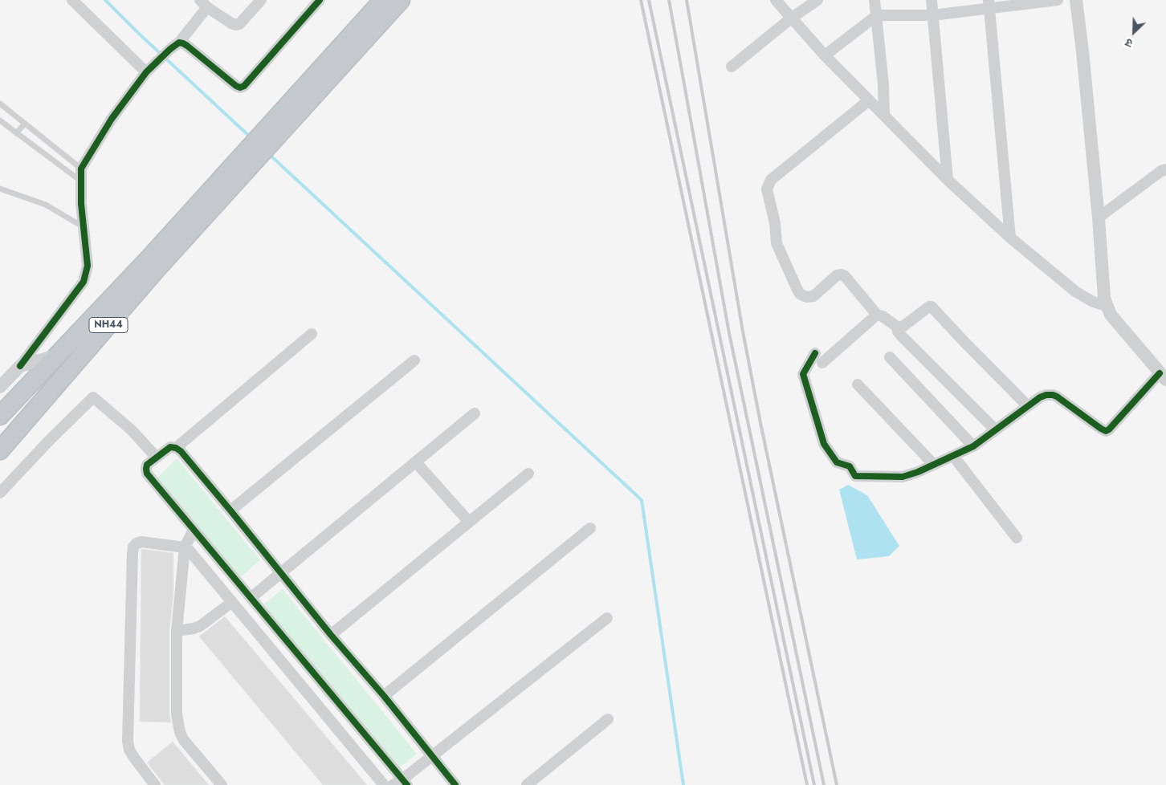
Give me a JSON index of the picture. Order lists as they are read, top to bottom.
{
  "streets": {
    "highway": ["NH44"]
  },
  "north": "bottom left"
}
